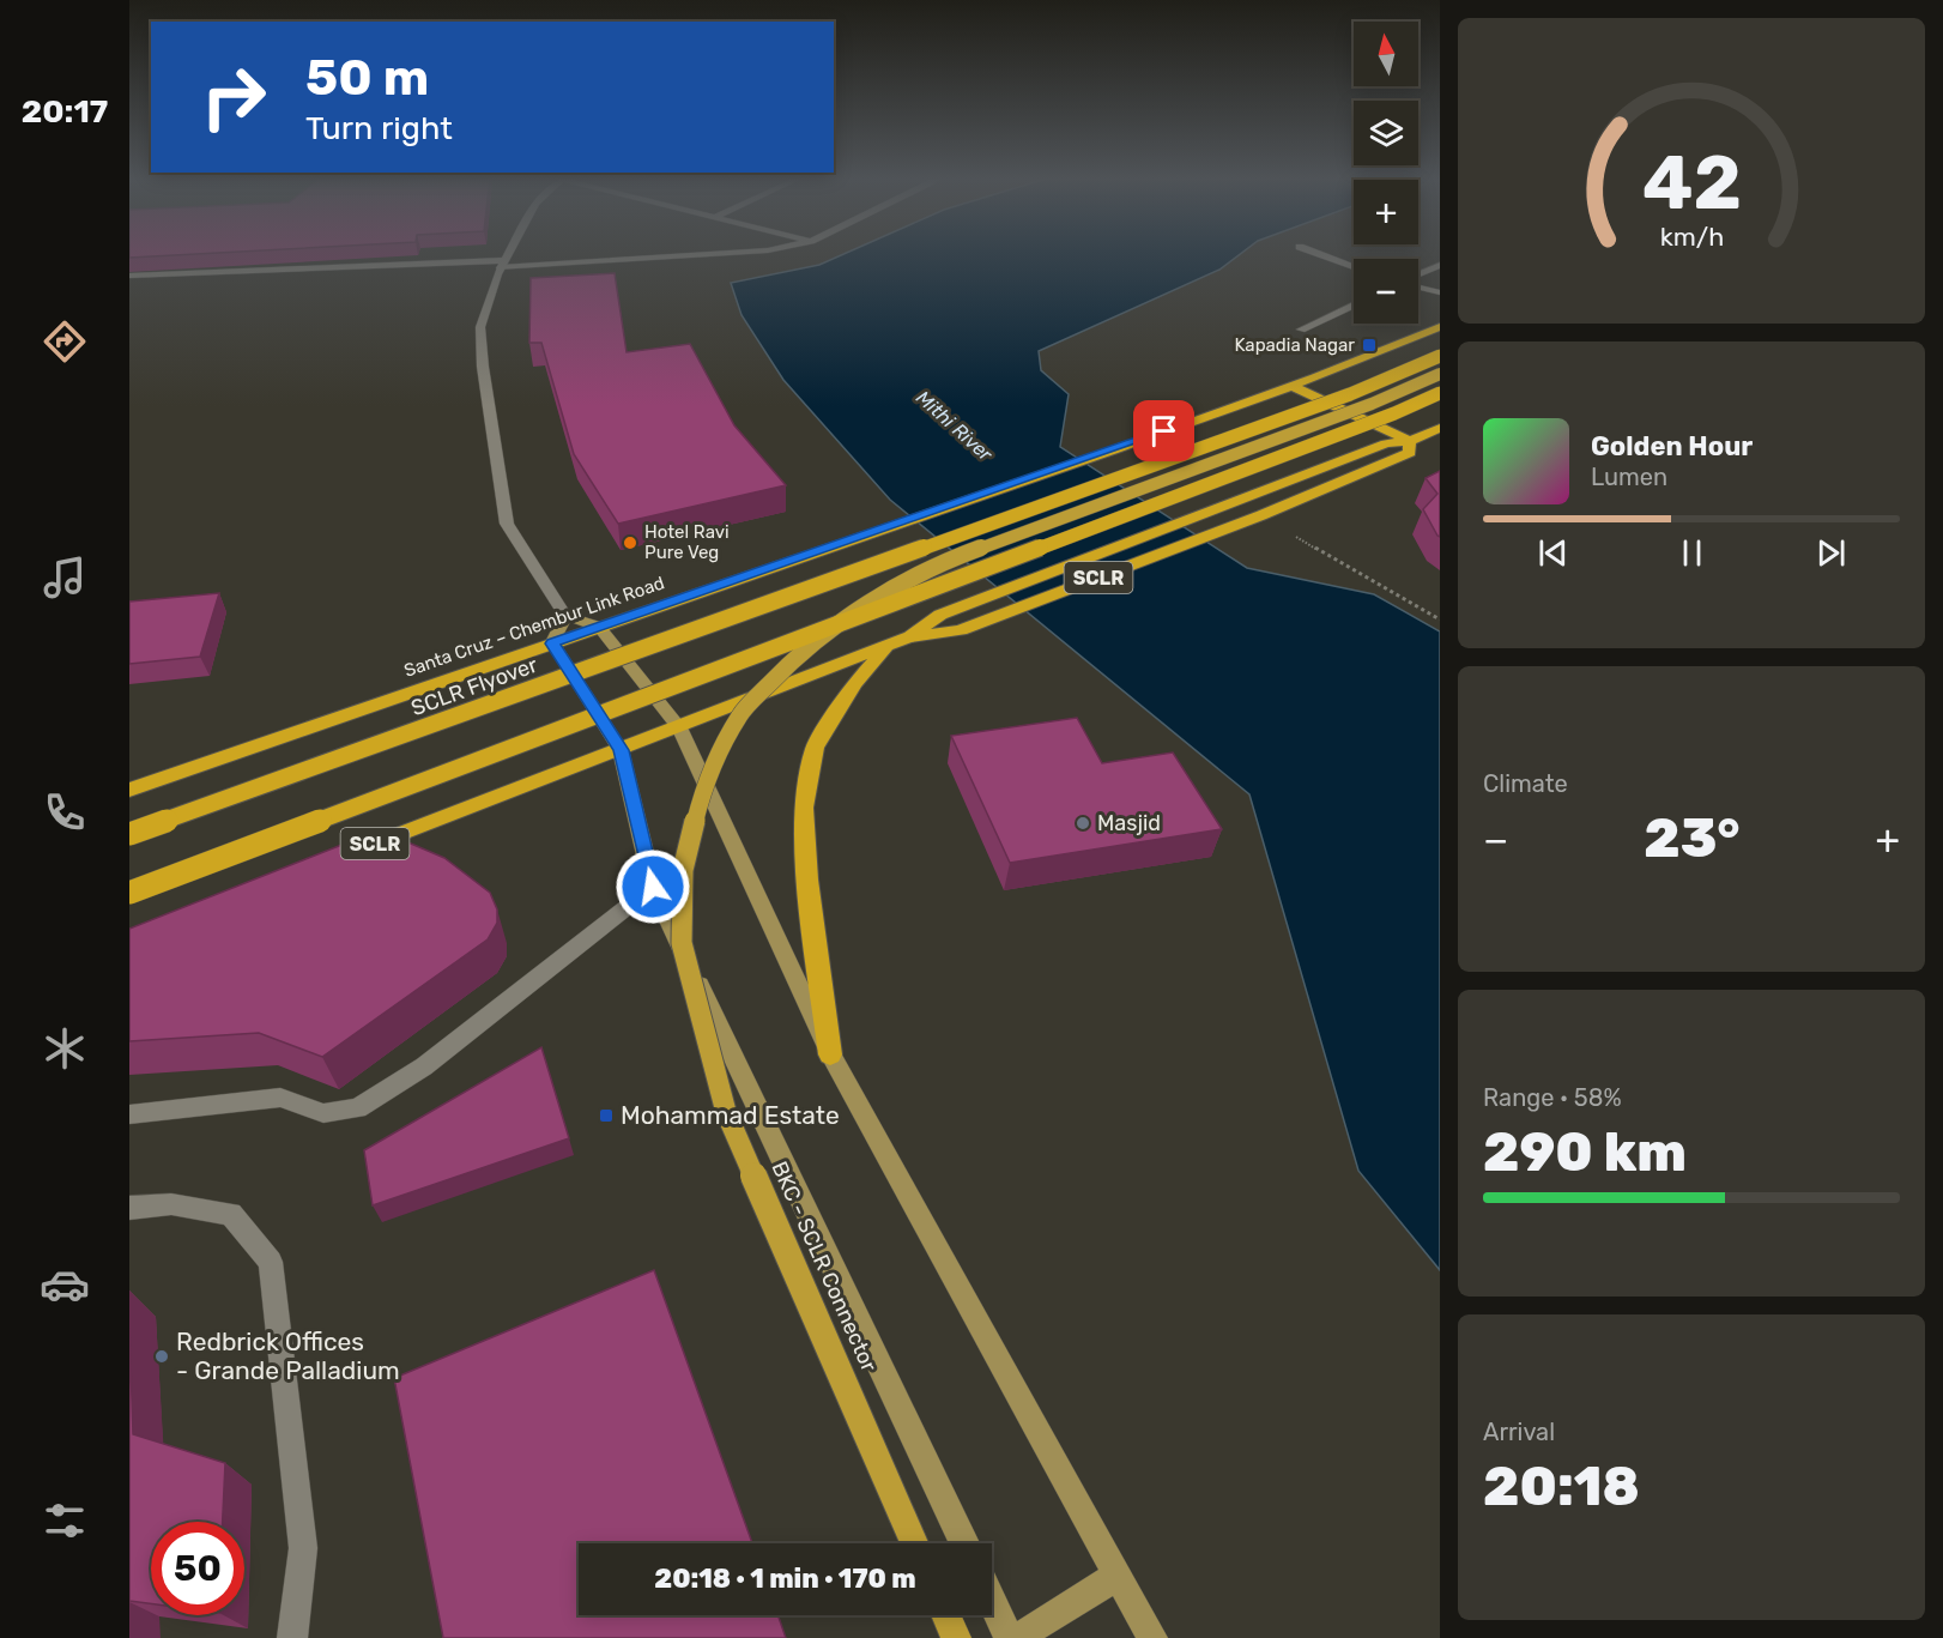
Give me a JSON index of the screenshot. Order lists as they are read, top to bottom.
{
  "streets": {
    "highway": ["SCLR", "Santa Cruz – Chembur Link Road", "SCLR Flyover"],
    "main road": ["BKC - SCLR Connector"]
  },
  "water": ["Mithi River"],
  "places": {
    "transit": ["Kapadia Nagar", "Mohammad Estate"],
    "other": ["Hotel Ravi Pure Veg", "Masjid", "Redbrick Offices - Grande Palladium"]
  },
  "north": "top",
  "page": {
    "tabs": "20:17",
    "map_buttons": ["+", "−"],
    "turn": ["50 m", "Turn right"],
    "song": ["Golden Hour", "Lumen"],
    "tile": [
      "Climate",
      ["Range · 58%", "290 km"],
      ["Arrival", "20:18"]
    ],
    "heat": ["−", "23°", "+"],
    "limit": "50",
    "trip": "20:18 · 1 min · 170 m",
    "gauge": ["42", "km/h"]
  }
}
